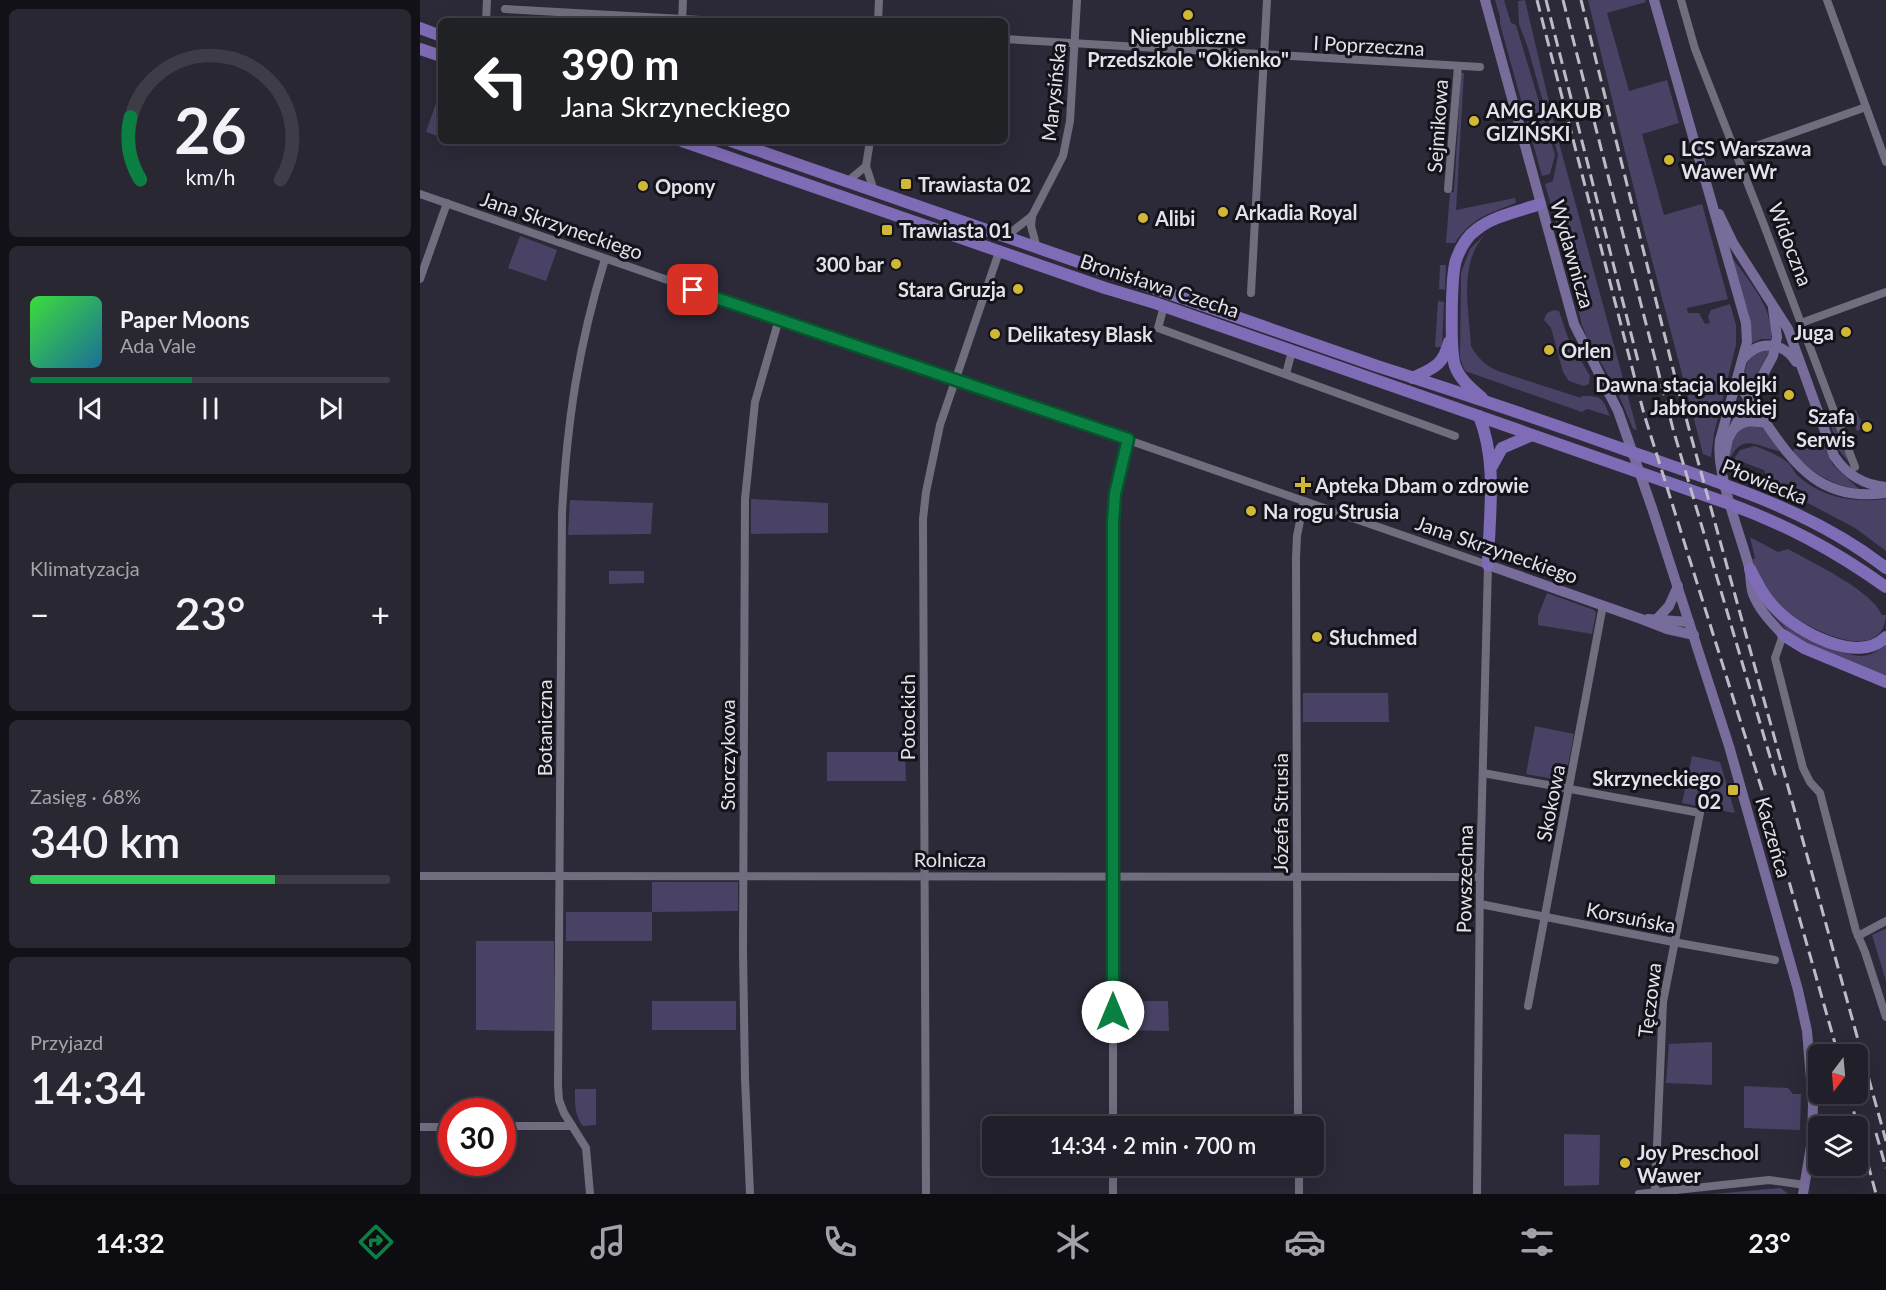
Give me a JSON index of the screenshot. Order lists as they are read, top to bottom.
{
  "streets": {
    "main road": [
      "Jana Skrzyneckiego",
      "Widoczna",
      "Wydawnicza",
      "Bronisława Czecha",
      "Płowiecka",
      "Kaczeńca"
    ],
    "street": [
      "I Poprzeczna",
      "Marysińska",
      "Sejmikowa",
      "Potockich",
      "Botaniczna",
      "Storczykowa",
      "Skokowa",
      "Józefa Strusia",
      "Rolnicza",
      "Powszechna",
      "Korsuńska",
      "Tęczowa"
    ]
  },
  "crossings": [
    ["I Poprzeczna", "Marysińska"],
    ["I Poprzeczna", "Sejmikowa"],
    ["Marysińska", "Bronisława Czecha"],
    ["Jana Skrzyneckiego", "Potockich"],
    ["Jana Skrzyneckiego", "Botaniczna"],
    ["Jana Skrzyneckiego", "Storczykowa"],
    ["Jana Skrzyneckiego", "Skokowa"],
    ["Jana Skrzyneckiego", "Józefa Strusia"],
    ["Jana Skrzyneckiego", "Kaczeńca"],
    ["Jana Skrzyneckiego", "Powszechna"],
    ["Wydawnicza", "Kaczeńca"],
    ["Bronisława Czecha", "Płowiecka"],
    ["Bronisława Czecha", "Potockich"],
    ["Potockich", "Rolnicza"],
    ["Botaniczna", "Rolnicza"],
    ["Storczykowa", "Rolnicza"],
    ["Skokowa", "Korsuńska"],
    ["Skokowa", "Tęczowa"],
    ["Józefa Strusia", "Rolnicza"],
    ["Rolnicza", "Powszechna"],
    ["Powszechna", "Korsuńska"],
    ["Korsuńska", "Tęczowa"]
  ],
  "places": {
    "other": [
      "Niepubliczne Przedszkole \"Okienko\"",
      "AMG JAKUB GIZIŃSKI",
      "LCS Warszawa Wawer Wr",
      "Opony",
      "Arkadia Royal",
      "Alibi",
      "300 bar",
      "Stara Gruzja",
      "Juga",
      "Delikatesy Blask",
      "Orlen",
      "Dawna stacja kolejki Jabłonowskiej",
      "Szafa Serwis",
      "Na rogu Strusia",
      "Słuchmed",
      "Joy Preschool Wawer"
    ],
    "transit": ["Trawiasta 02", "Trawiasta 01", "Skrzyneckiego 02"],
    "health": ["Apteka Dbam o zdrowie"]
  },
  "north": "bottom",
  "page": {
    "turn": ["390 m", "Jana Skrzyneckiego"],
    "song": ["Paper Moons", "Ada Vale"],
    "tile": [
      "Klimatyzacja",
      ["Zasięg · 68%", "340 km"],
      ["Przyjazd", "14:34"]
    ],
    "heat": ["−", "23°", "+"],
    "limit": "30",
    "trip": "14:34 · 2 min · 700 m",
    "tabs": ["14:32", "23°"],
    "gauge": ["26", "km/h"]
  }
}
